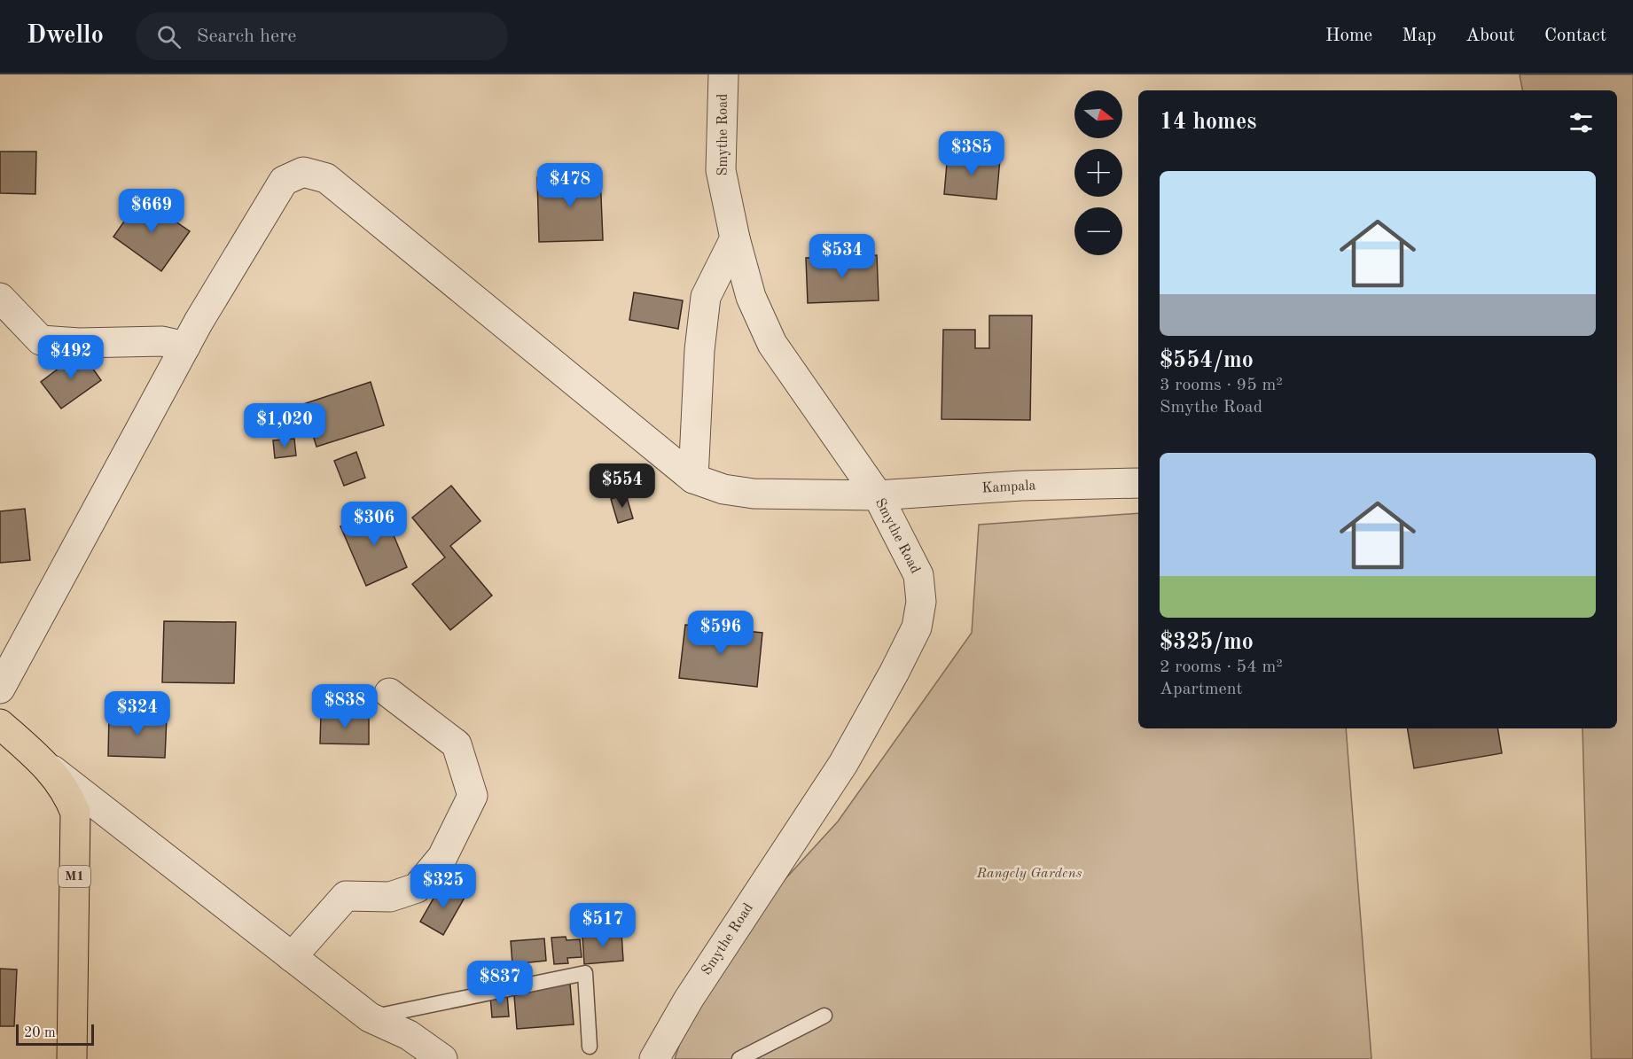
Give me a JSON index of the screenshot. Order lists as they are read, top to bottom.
{
  "streets": {
    "highway": ["M1"],
    "street": ["Smythe Road", "Kampala"]
  },
  "crossings": [
    ["Smythe Road", "Kampala"]
  ],
  "parks": ["Rangely Gardens"],
  "scale_bar": "20 m",
  "north": "right",
  "page": {
    "header": "Dwello",
    "search": "Search here",
    "nav": [
      "Home",
      "Map",
      "About",
      "Contact"
    ],
    "map_buttons": ["+", "−"],
    "heading": "14 homes",
    "price": [
      "$385",
      "$478",
      "$669",
      "$534",
      "$492",
      "$1,020",
      "$554",
      "$306",
      "$596",
      "$838",
      "$324",
      "$325",
      "$517",
      "$837"
    ],
    "list": [
      {
        "name": "$554/mo",
        "note": "3 rooms · 95 m² · Smythe Road"
      },
      {
        "name": "$325/mo",
        "note": "2 rooms · 54 m² · Apartment"
      }
    ],
    "scale": "20 m"
  }
}
